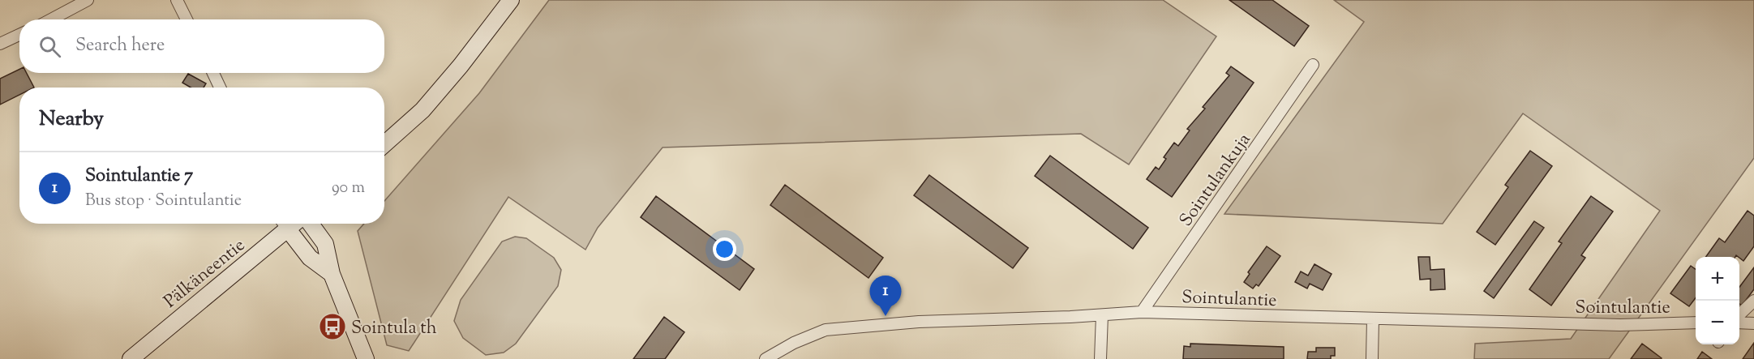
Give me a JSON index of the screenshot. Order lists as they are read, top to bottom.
{
  "streets": {
    "main road": ["Pälkäneentie"],
    "street": ["Sointulankuja", "Sointulantie"]
  },
  "crossings": [
    ["Sointulankuja", "Sointulantie"]
  ],
  "places": {
    "bus stop": ["Sointula th"]
  },
  "page": {
    "search": "Search here",
    "heading": "Nearby",
    "list": [
      {
        "mark": "1",
        "name": "Sointulantie 7",
        "note": "Bus stop · Sointulantie",
        "value": "90 m"
      }
    ],
    "map_buttons": ["+", "−"],
    "pins": "1"
  }
}
